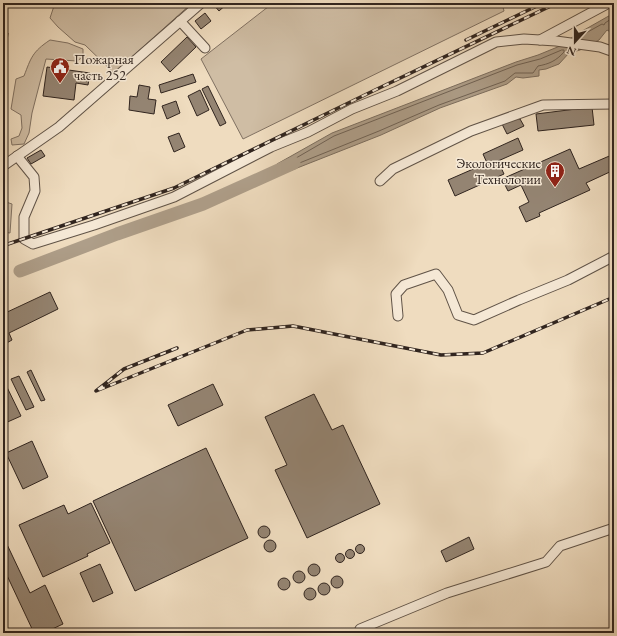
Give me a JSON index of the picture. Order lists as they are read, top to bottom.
{
  "places": {
    "public building": ["Пожарная часть 252"],
    "building": ["Экологические Технологии"]
  },
  "north": "bottom"
}
